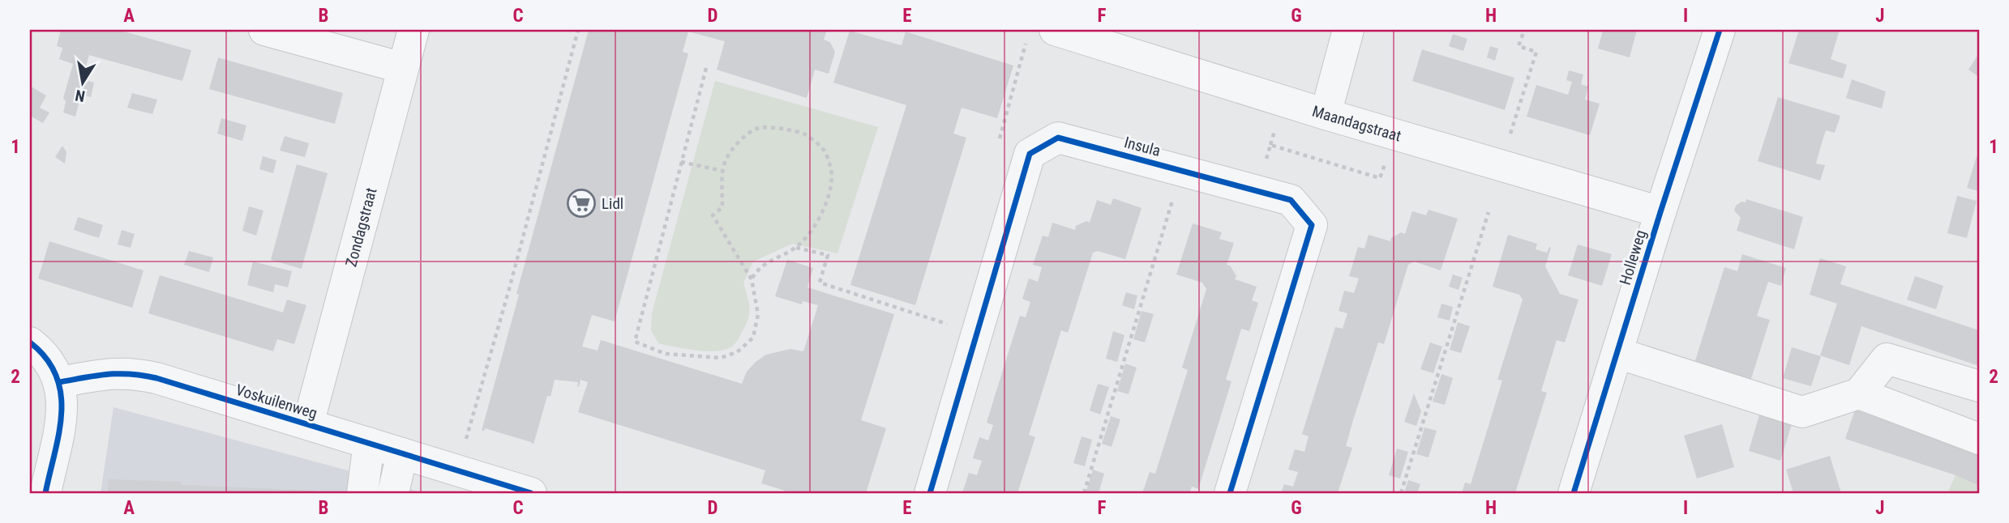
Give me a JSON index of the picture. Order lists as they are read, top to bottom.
{
  "streets": {
    "street": [
      "Maandagstraat",
      "Insula",
      "Zondagstraat",
      "Holleweg",
      "Voskuilenweg"
    ]
  },
  "crossings": [
    ["Maandagstraat", "Holleweg"],
    ["Zondagstraat", "Voskuilenweg"]
  ],
  "places": {
    "supermarket": ["Lidl"]
  },
  "north": "bottom",
  "grid": {
    "columns": [
      "A",
      "B",
      "C",
      "D",
      "E",
      "F",
      "G",
      "H",
      "I",
      "J"
    ],
    "rows": ["1", "2"]
  }
}
